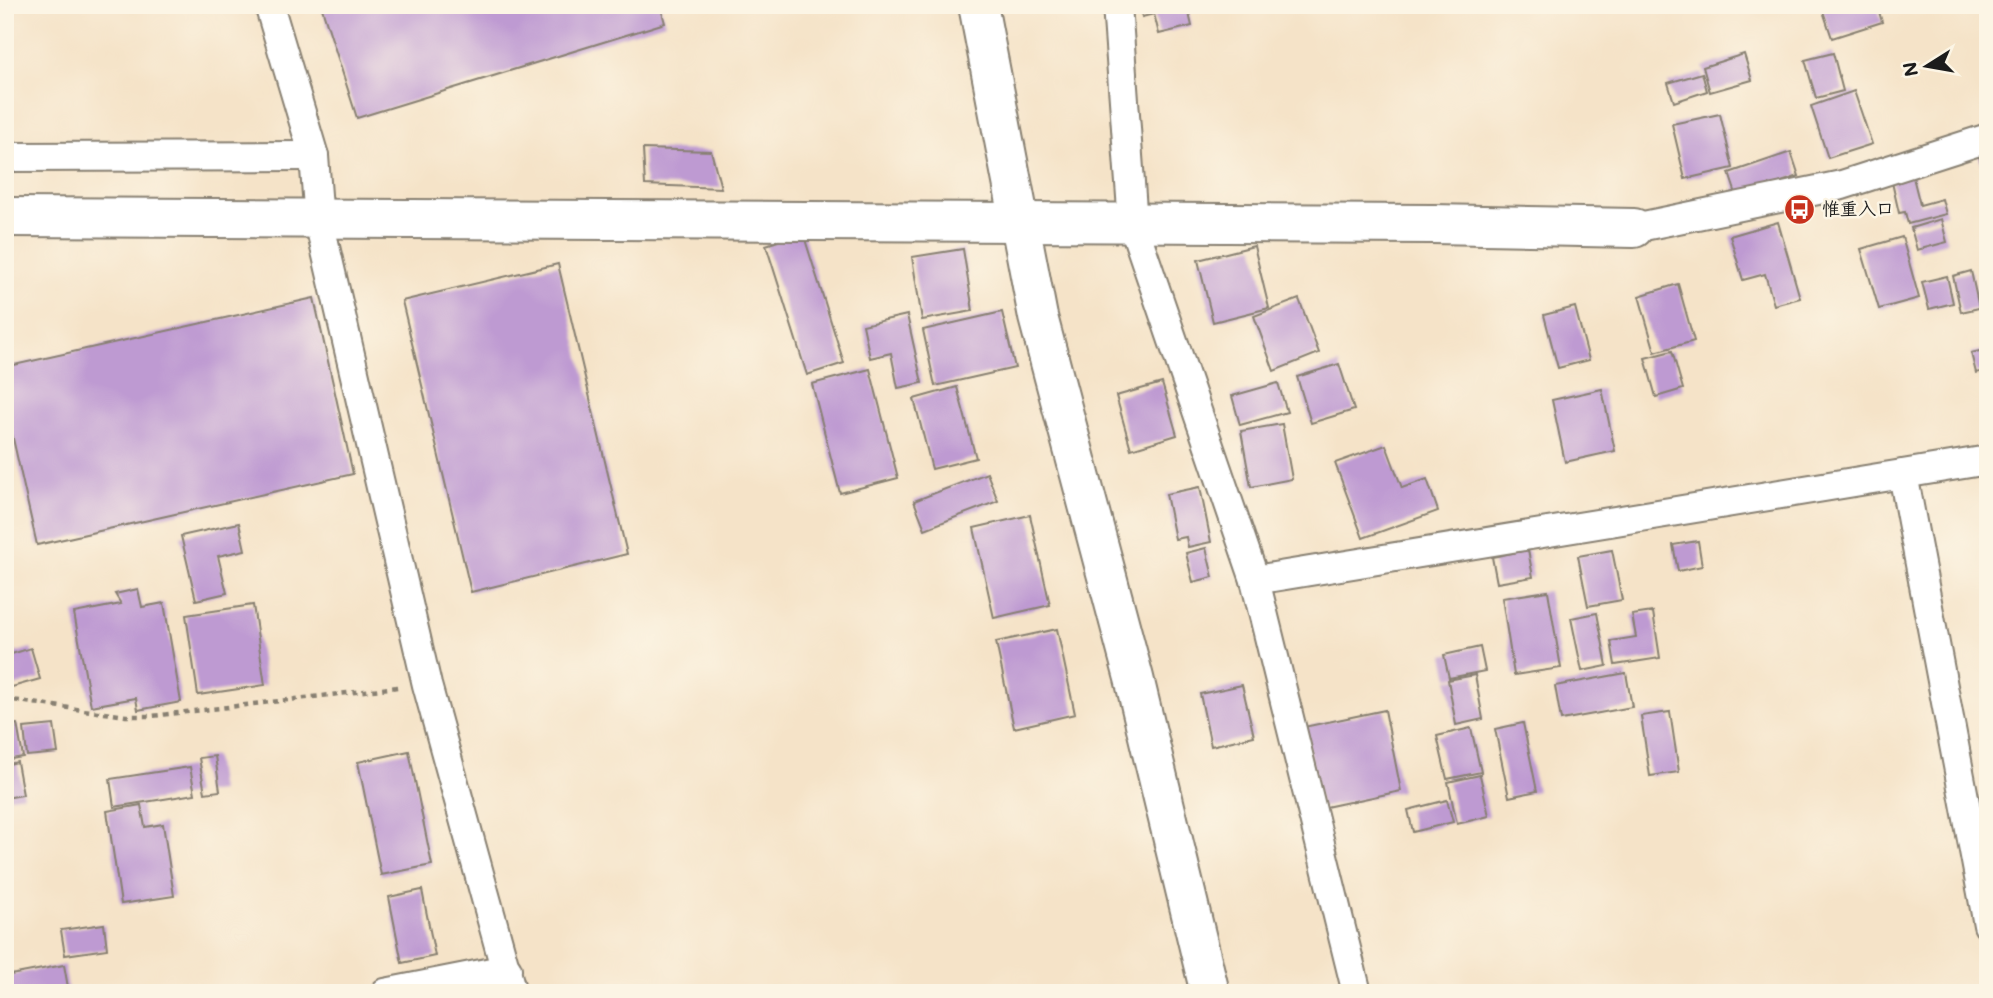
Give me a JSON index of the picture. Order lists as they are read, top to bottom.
{
  "places": {
    "bus stop": ["惟重入口"]
  },
  "north": "left"
}
